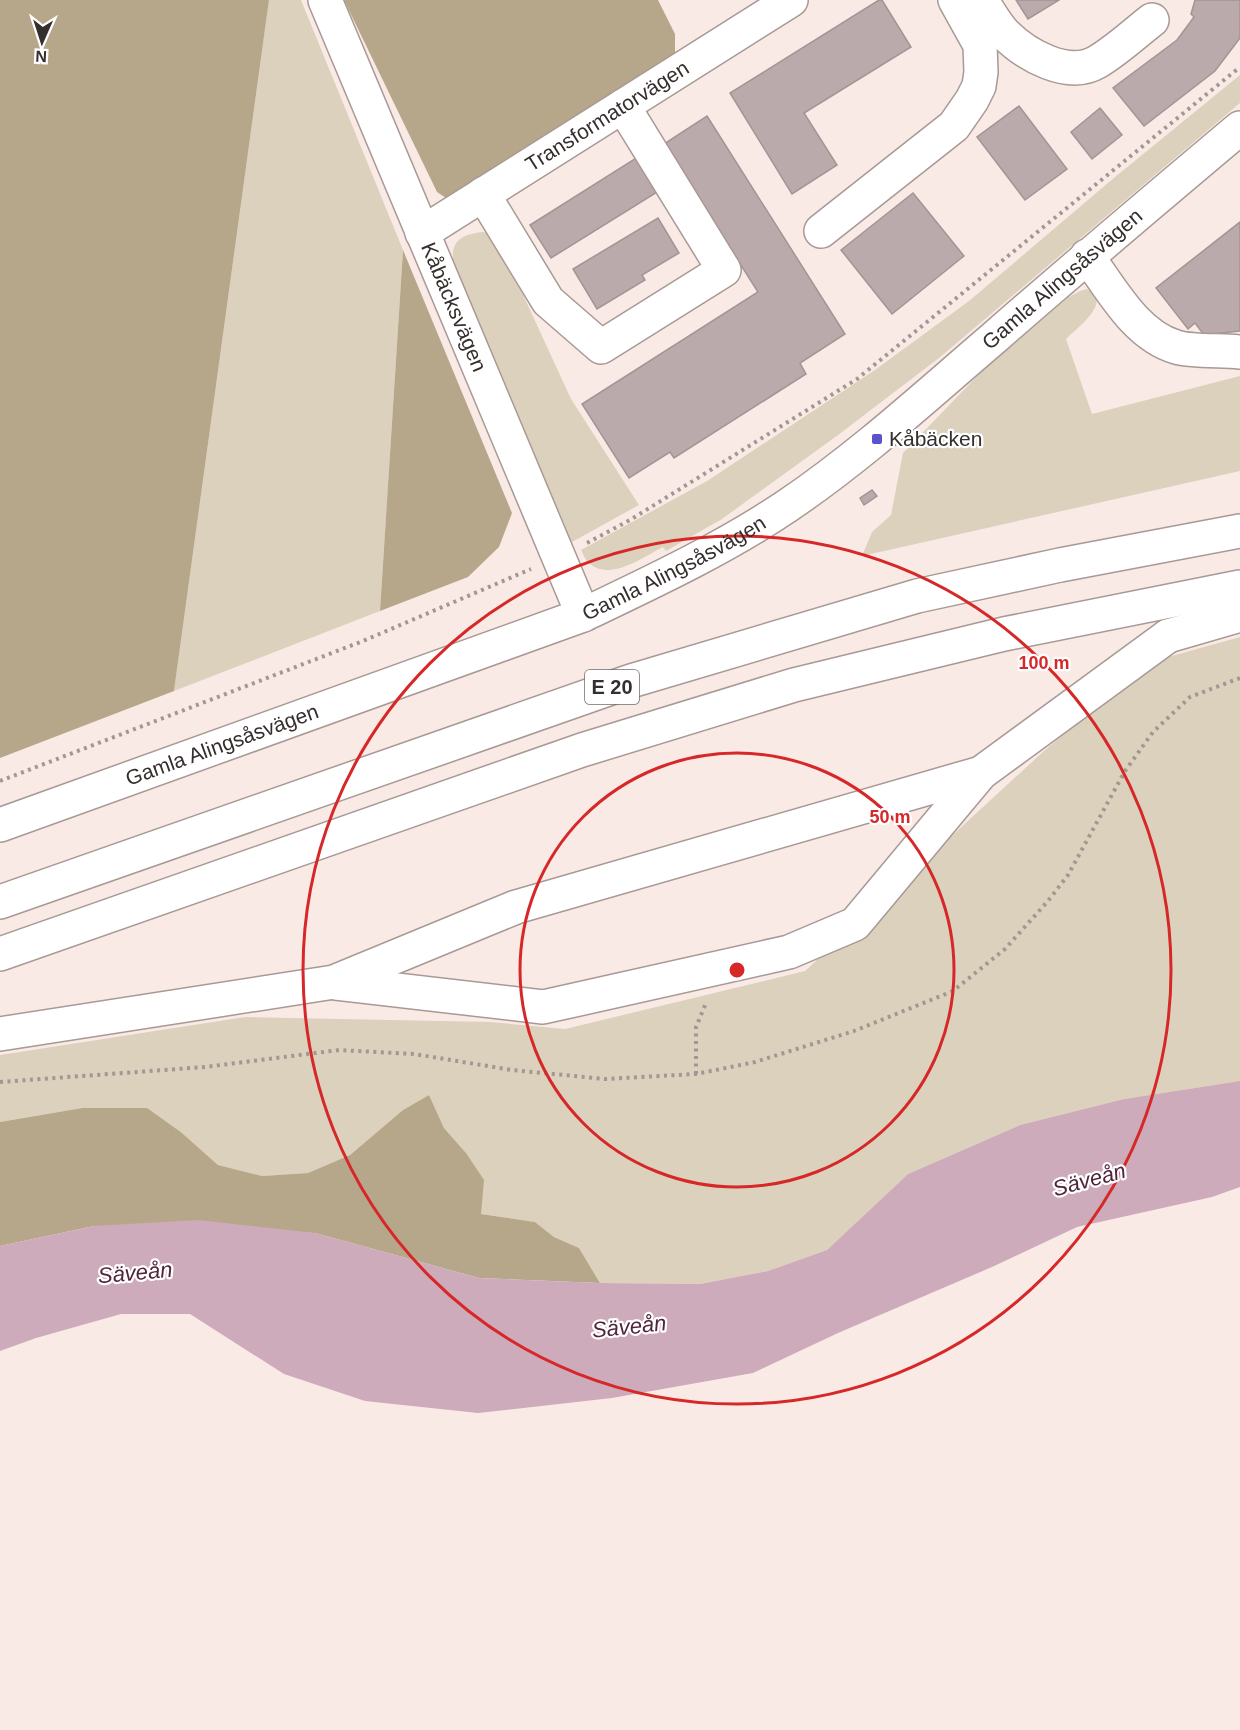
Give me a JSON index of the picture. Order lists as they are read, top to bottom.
{
  "streets": {
    "main road": [
      "Transformatorvägen",
      "Gamla Alingsåsvägen",
      "Kåbäcksvägen",
      "E 20"
    ]
  },
  "crossings": [
    ["Transformatorvägen", "Kåbäcksvägen"],
    ["Gamla Alingsåsvägen", "Kåbäcksvägen"]
  ],
  "water": ["Säveån"],
  "places": {
    "transit": ["Kåbäcken"]
  },
  "north": "bottom",
  "rings": ["100 m", "50 m"]
}
